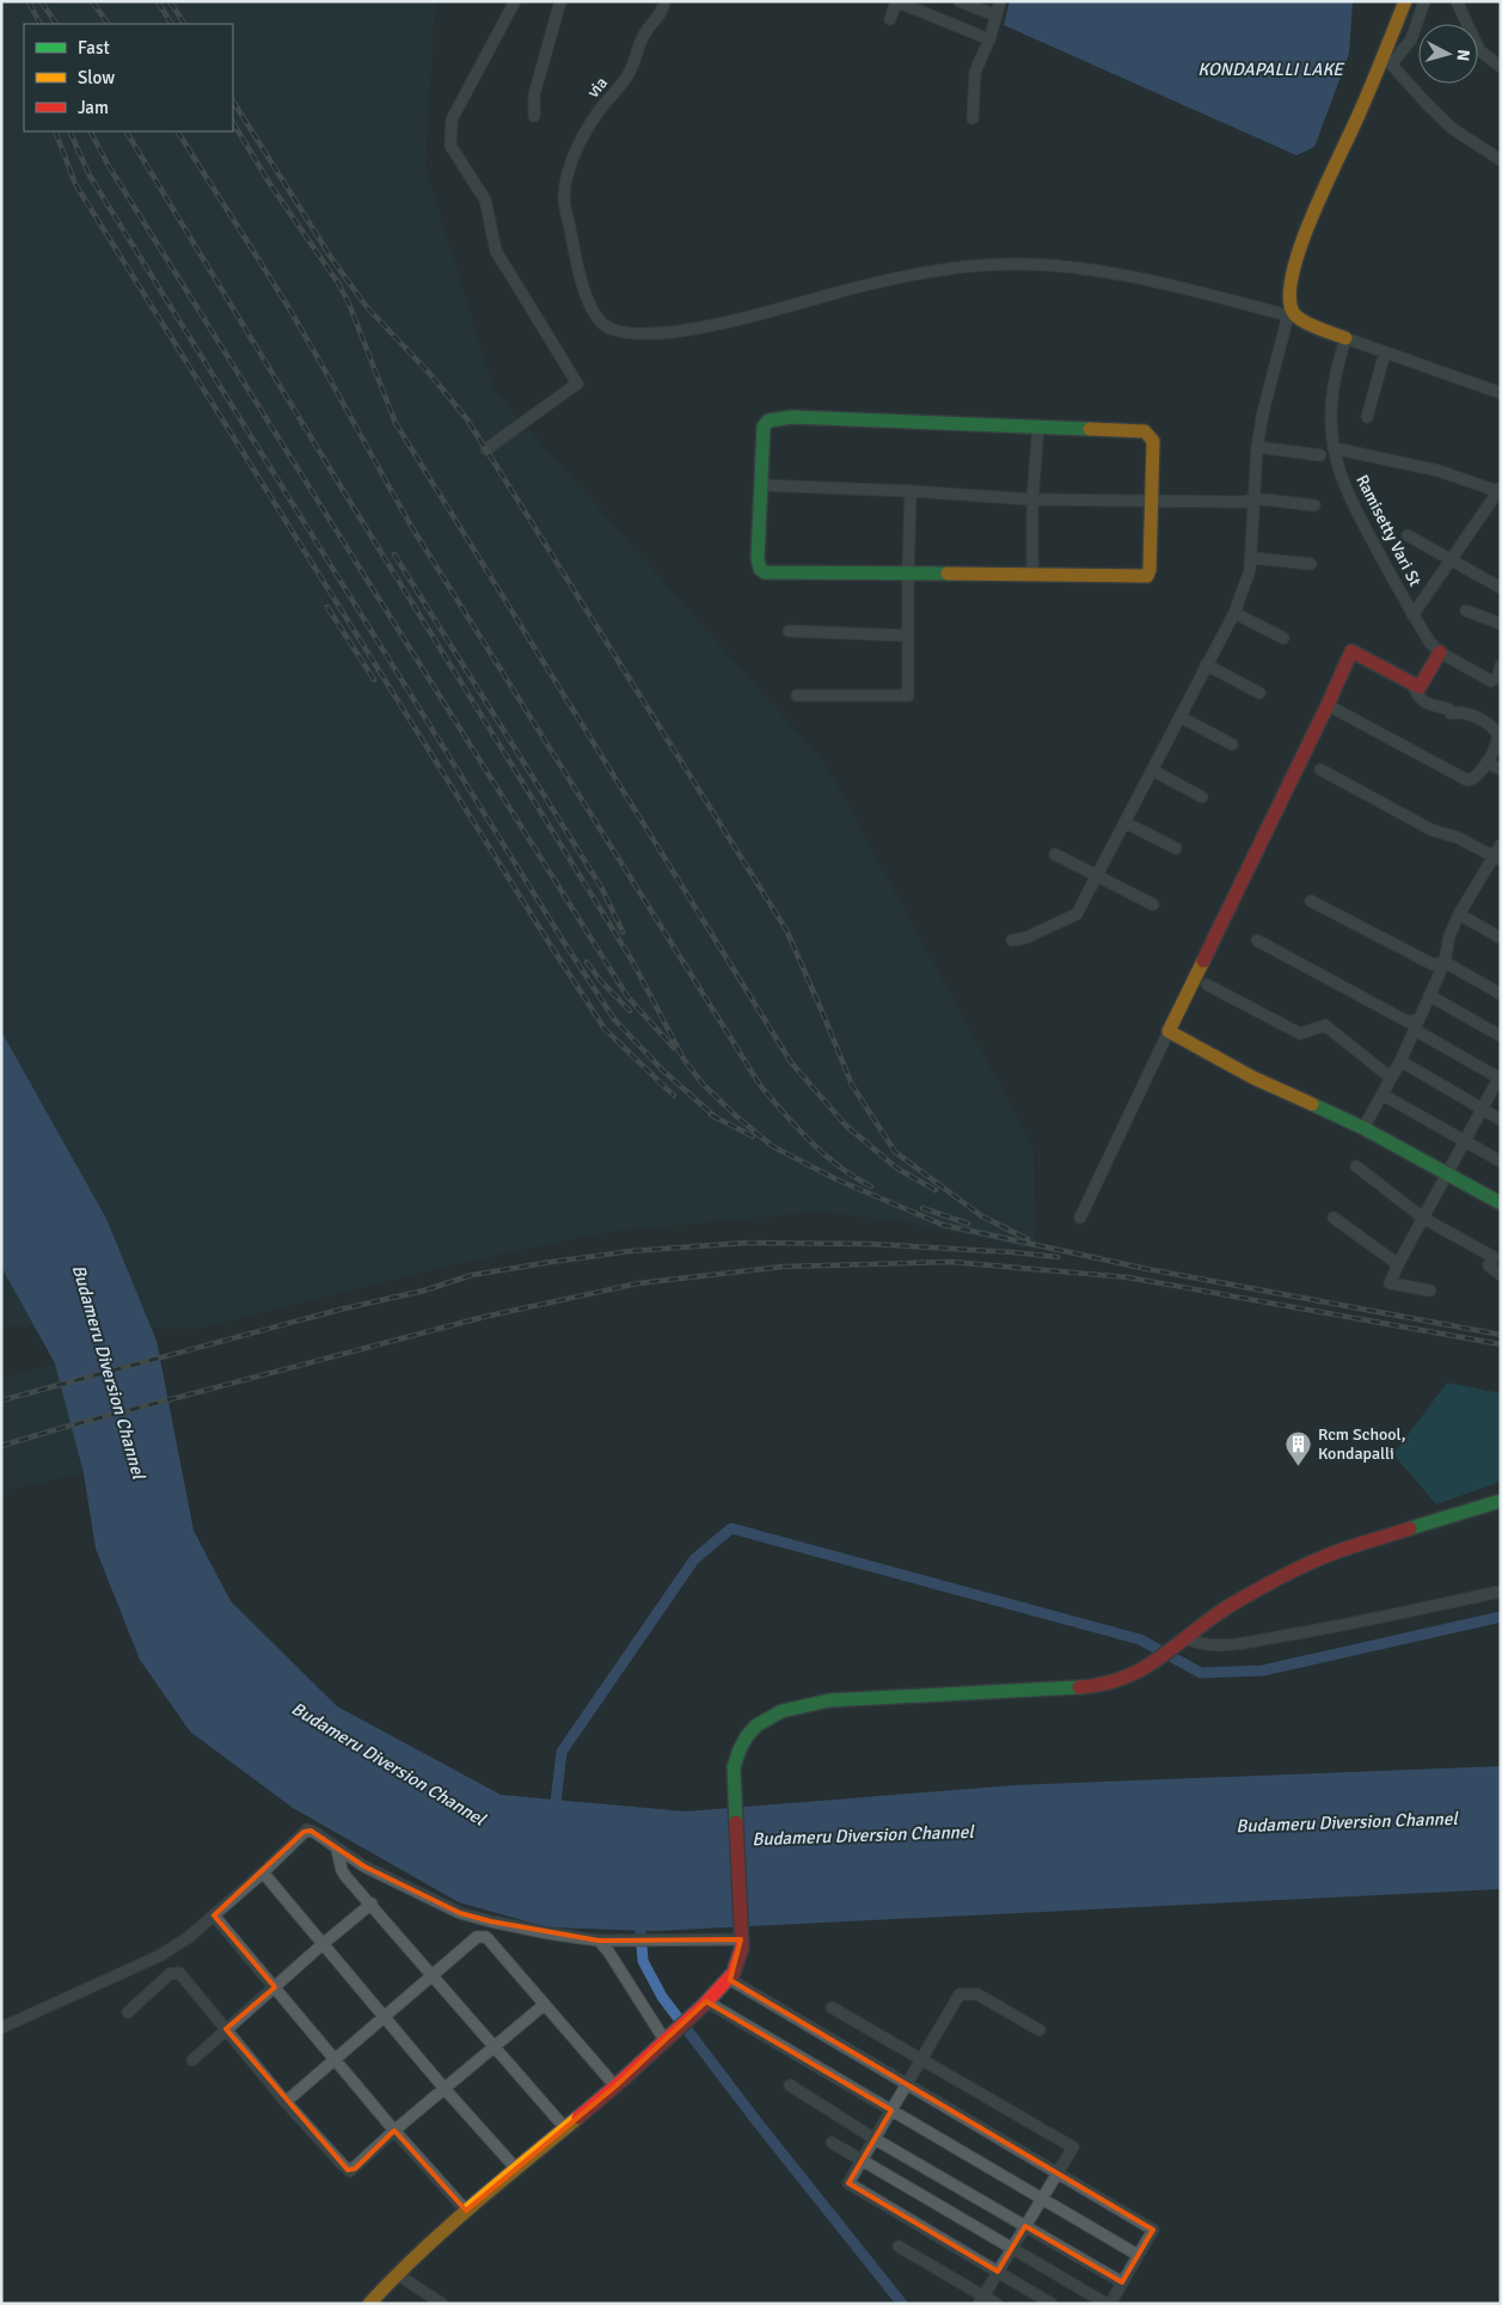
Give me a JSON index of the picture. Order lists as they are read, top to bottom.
{
  "streets": {
    "street": ["via", "Ramisetty Vari St"]
  },
  "water": ["KONDAPALLI LAKE", "Budameru Diversion Channel"],
  "places": {
    "building": ["Rcm School, Kondapalli"]
  },
  "legend": ["Fast", "Slow", "Jam"],
  "north": "right"
}
